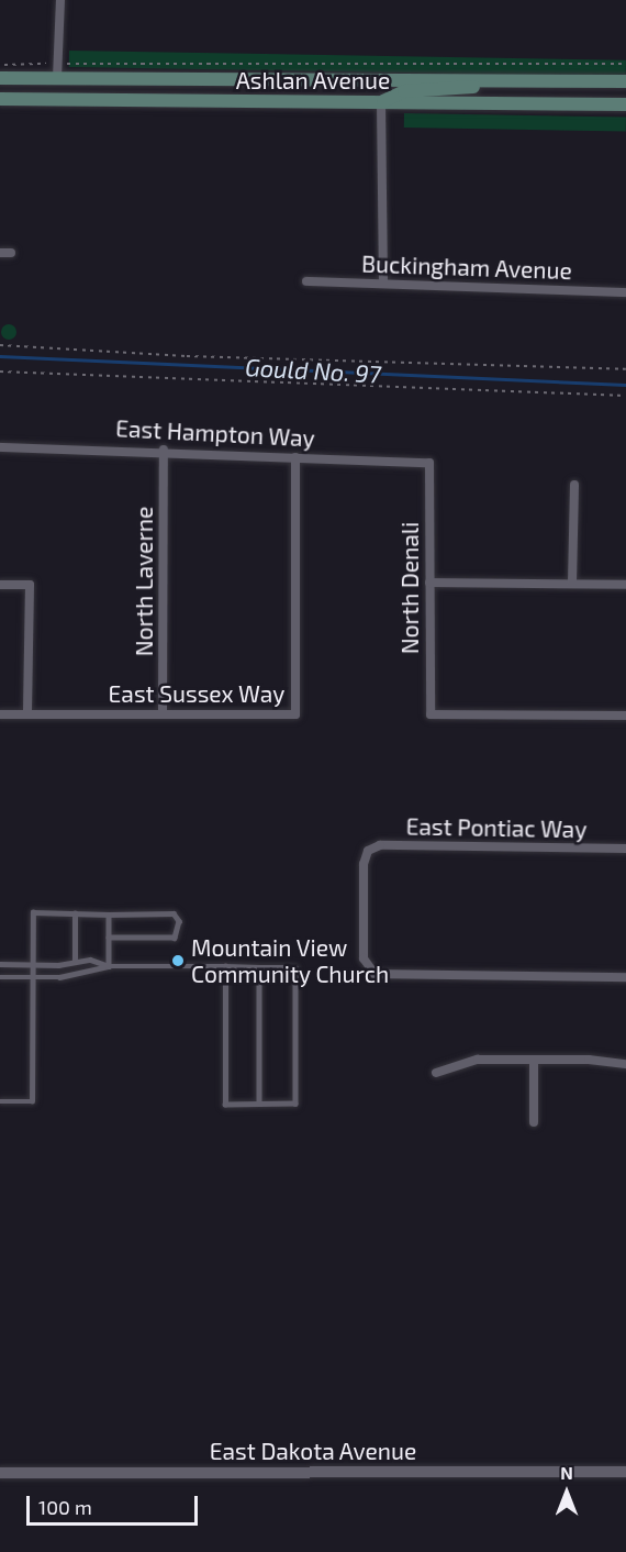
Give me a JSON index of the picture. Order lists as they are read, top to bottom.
{
  "streets": {
    "main road": ["Ashlan Avenue"],
    "street": [
      "Buckingham Avenue",
      "East Hampton Way",
      "North Laverne",
      "North Denali",
      "East Sussex Way",
      "East Pontiac Way",
      "East Dakota Avenue"
    ]
  },
  "crossings": [
    ["East Hampton Way", "North Laverne"],
    ["East Hampton Way", "North Denali"],
    ["East Hampton Way", "East Sussex Way"],
    ["North Laverne", "East Sussex Way"]
  ],
  "water": ["Gould No. 97"],
  "places": ["Mountain View Community Church"],
  "scale_bar": "100 m",
  "north": "top"
}
